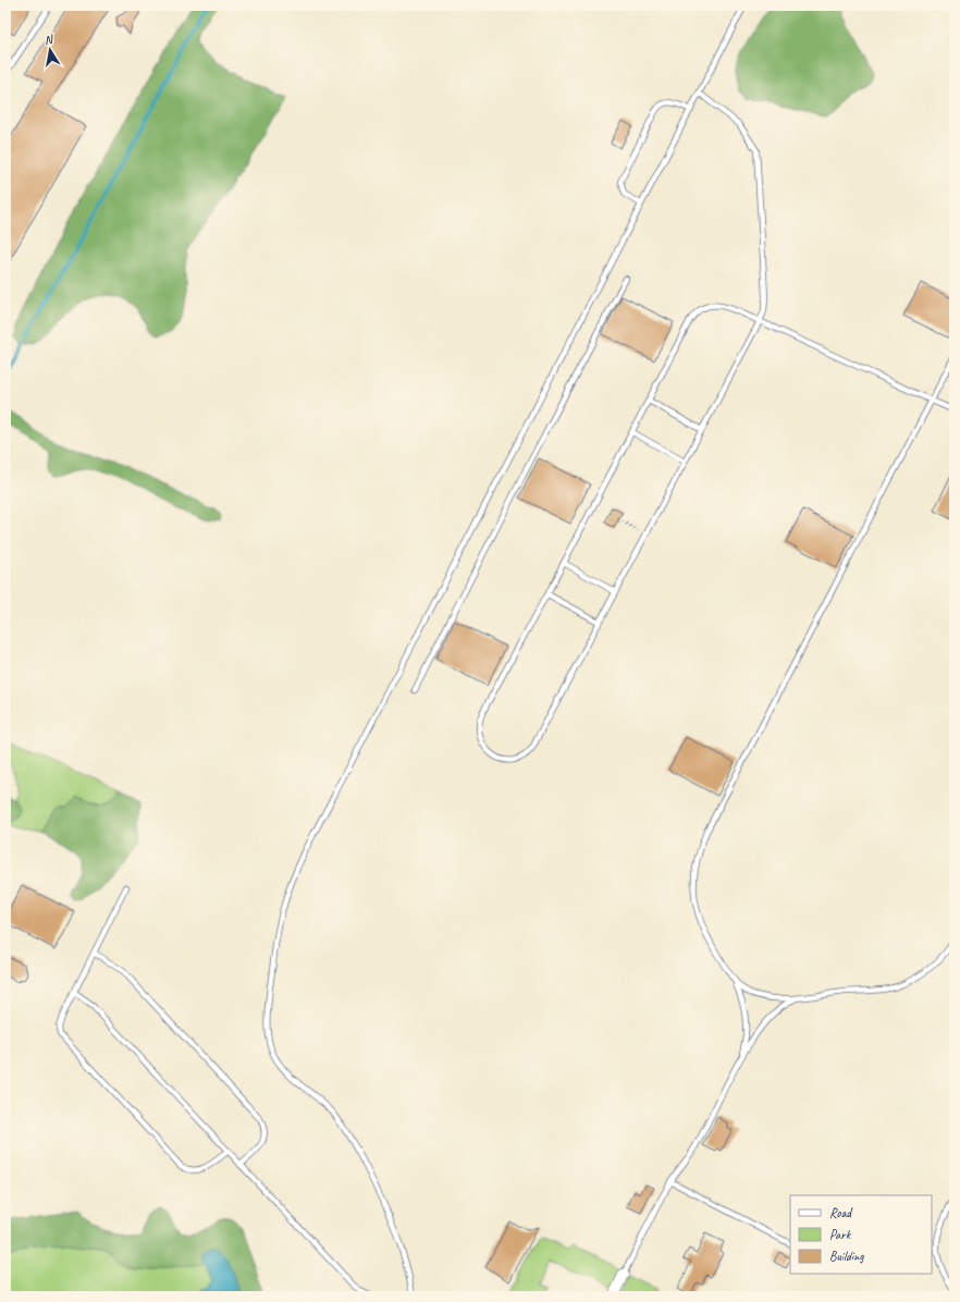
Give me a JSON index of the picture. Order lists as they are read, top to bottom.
{
  "legend": ["Road", "Park", "Building"],
  "north": "top"
}
